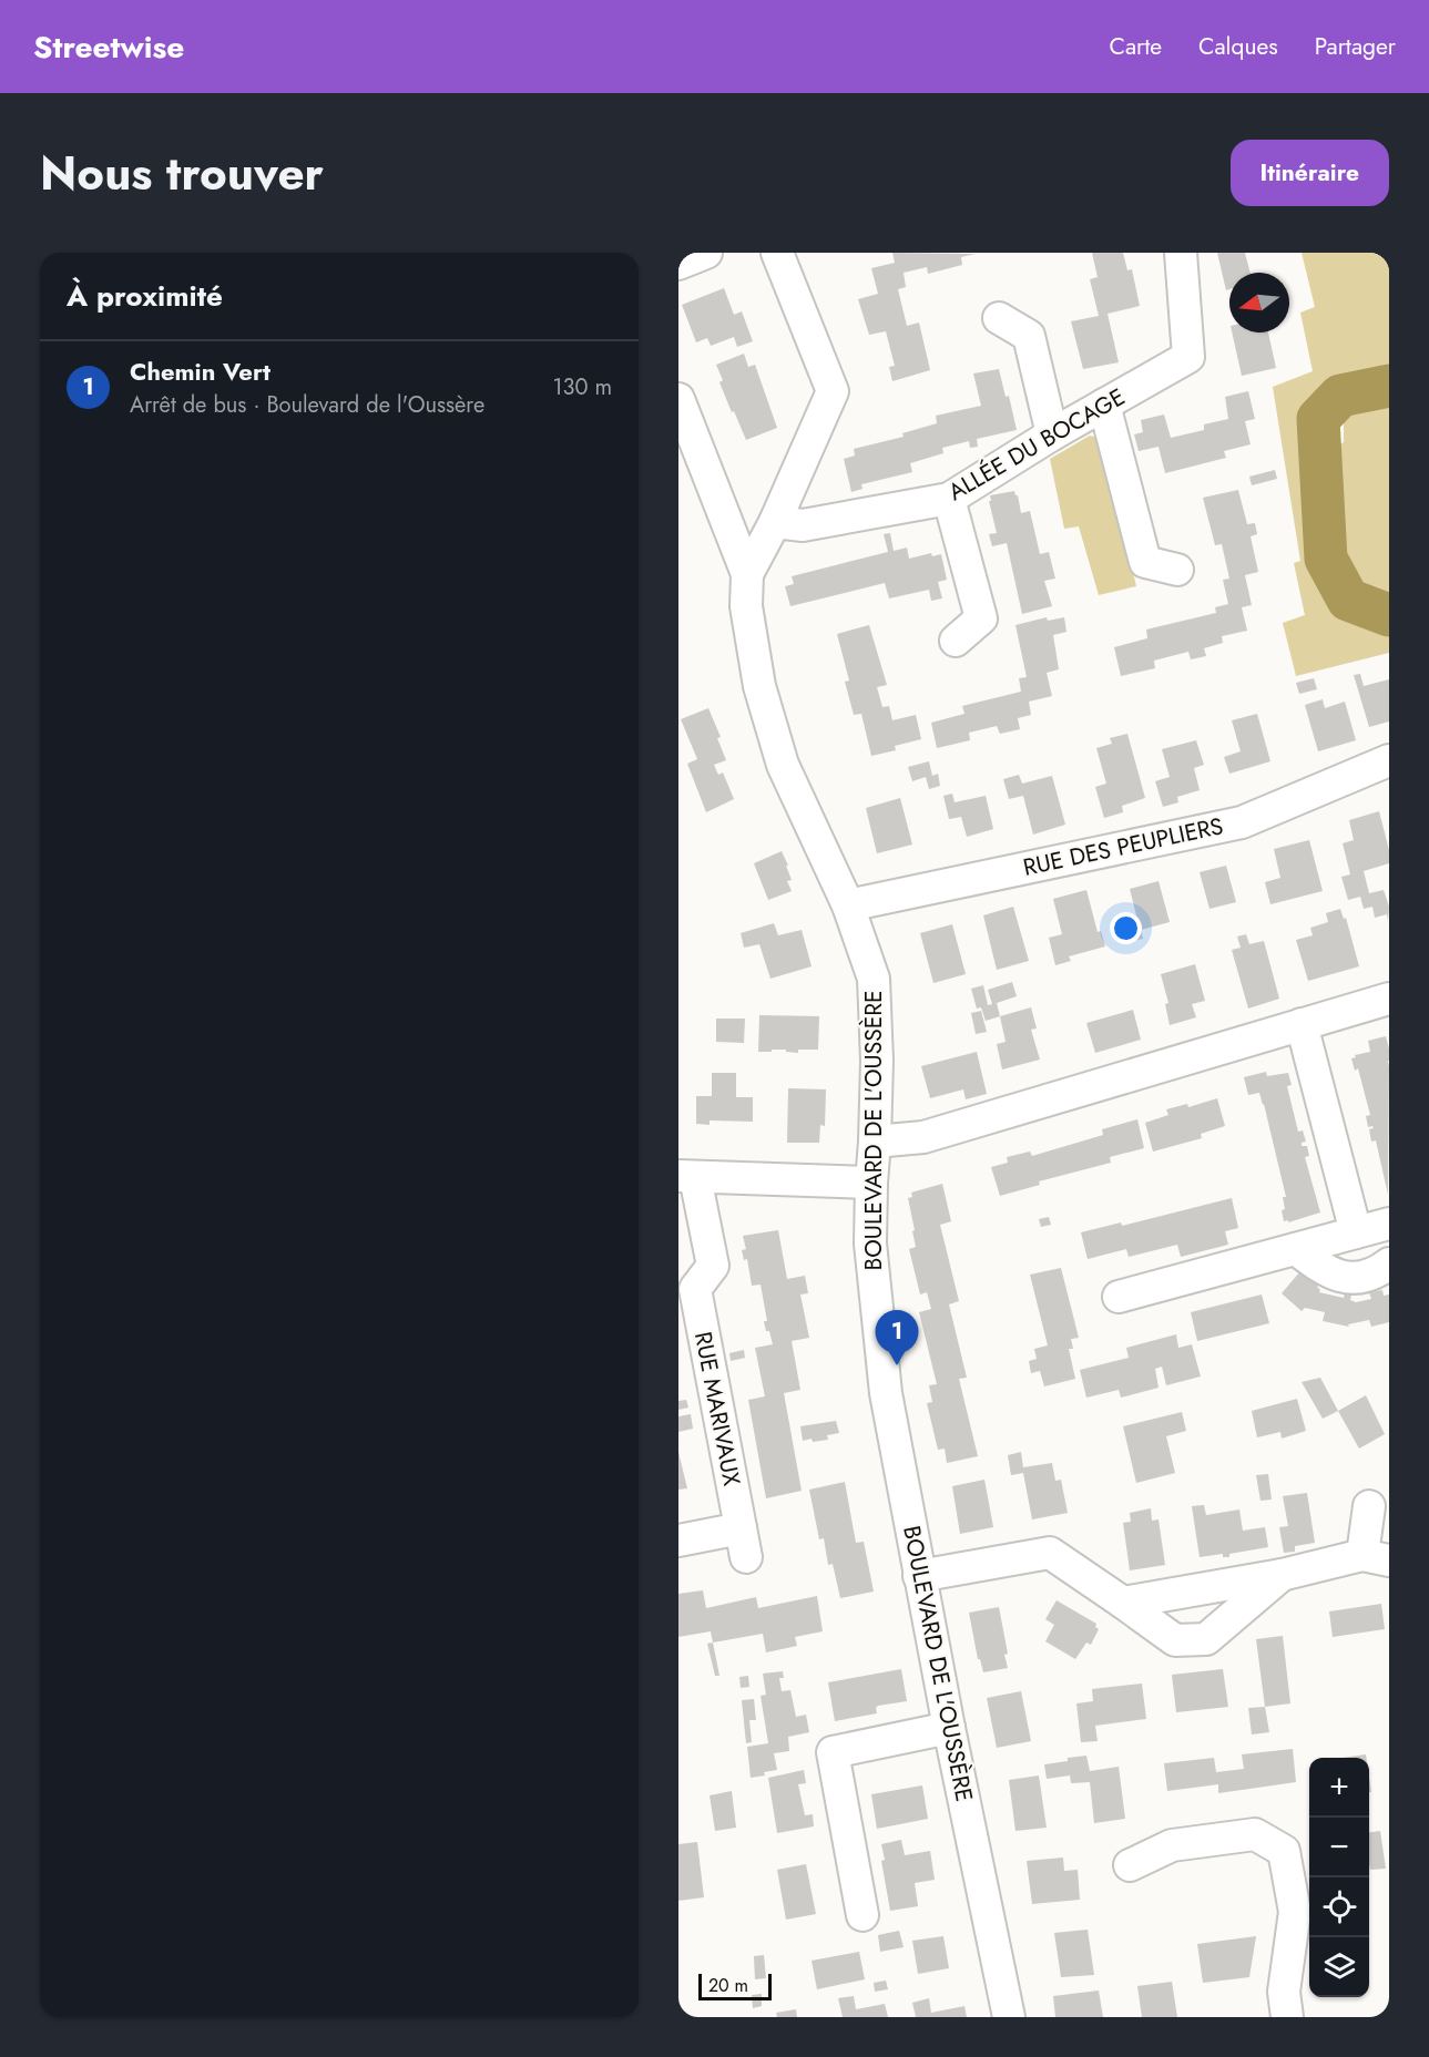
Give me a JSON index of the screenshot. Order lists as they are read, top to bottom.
{
  "streets": {
    "street": [
      "ALLÉE DU BOCAGE",
      "RUE DES PEUPLIERS",
      "BOULEVARD DE L'OUSSÈRE",
      "RUE MARIVAUX"
    ]
  },
  "crossings": [
    ["ALLÉE DU BOCAGE", "BOULEVARD DE L'OUSSÈRE"],
    ["RUE DES PEUPLIERS", "BOULEVARD DE L'OUSSÈRE"]
  ],
  "scale_bar": "20 m",
  "north": "left",
  "page": {
    "header": "Streetwise",
    "nav": ["Carte", "Calques", "Partager"],
    "title": "Nous trouver",
    "buttons": "Itinéraire",
    "heading": "À proximité",
    "list": [
      {
        "mark": "1",
        "name": "Chemin Vert",
        "note": "Arrêt de bus · Boulevard de l'Oussère",
        "value": "130 m"
      }
    ],
    "pins": "1",
    "map_buttons": ["+", "−"],
    "scale": "20 m"
  }
}
